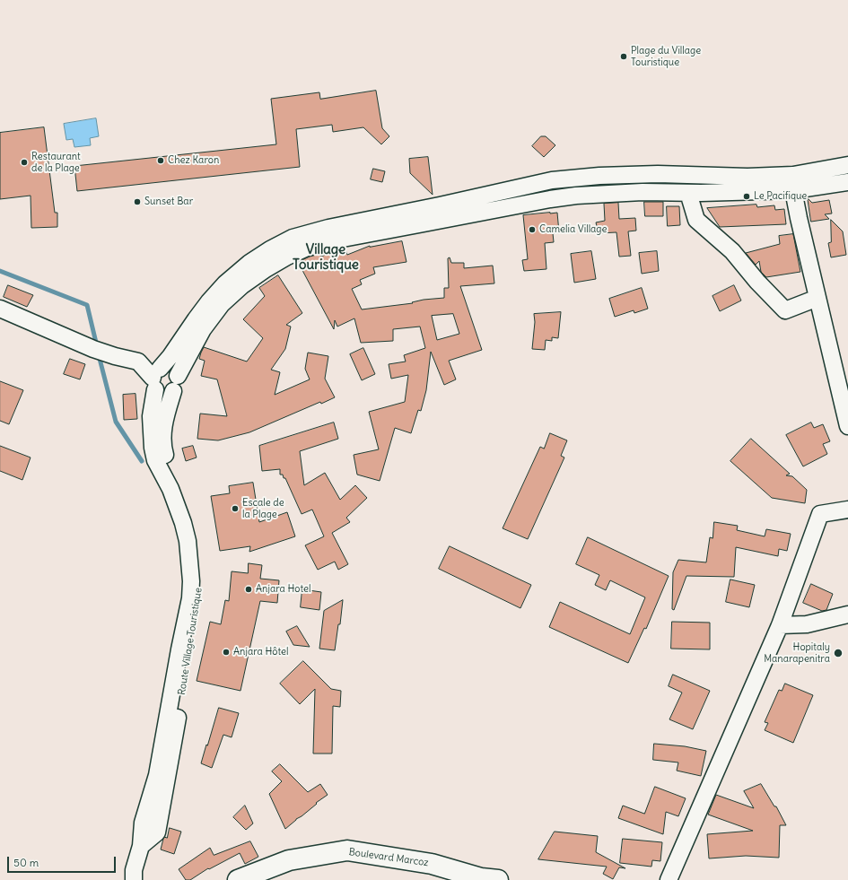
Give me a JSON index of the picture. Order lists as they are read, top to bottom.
{
  "streets": {
    "main road": ["Boulevard Marcoz"],
    "street": ["Route Village Touristique"]
  },
  "districts": ["Village Touristique"],
  "places": [
    "Plage du Village Touristique",
    "Chez Karon",
    "Restaurant de la Plage",
    "Le Pacifique",
    "Sunset Bar",
    "Camelia Village",
    "Escale de la Plage",
    "Anjara Hotel",
    "Anjara Hôtel",
    "Hopitaly Manarapenitra"
  ],
  "scale_bar": "50 m"
}
